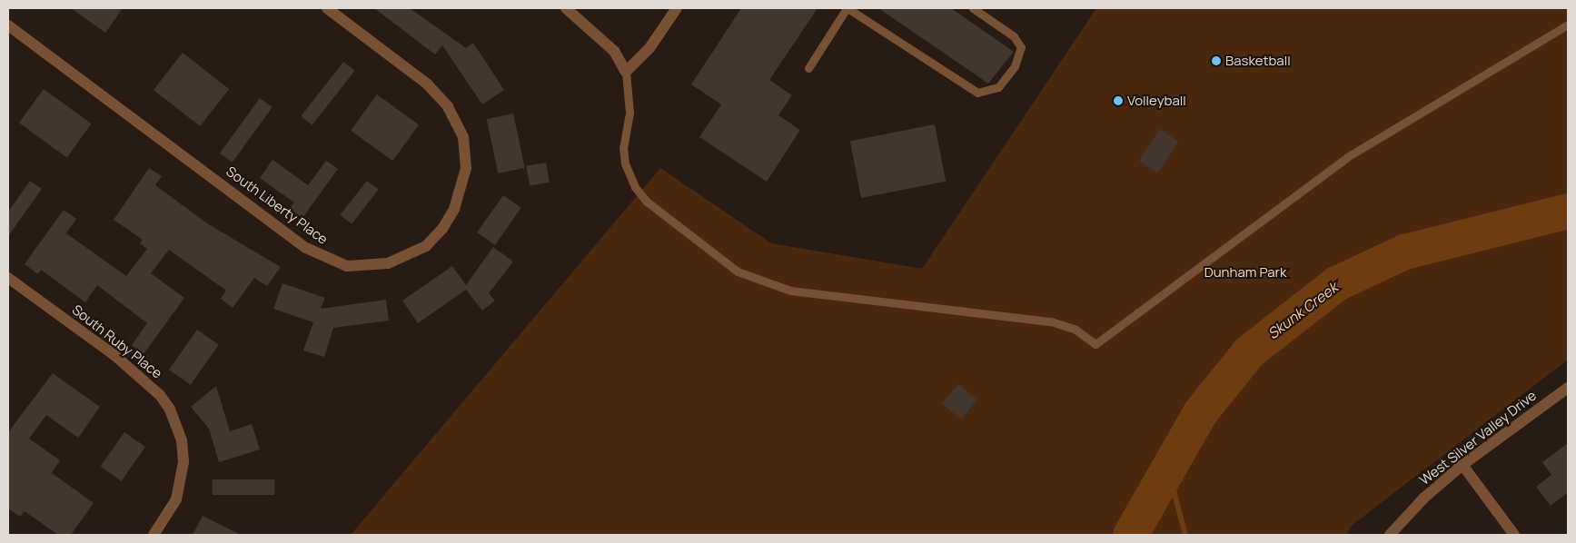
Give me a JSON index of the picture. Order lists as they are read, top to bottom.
{
  "streets": {
    "street": ["South Liberty Place", "South Ruby Place", "West Silver Valley Drive"]
  },
  "water": ["Skunk Creek"],
  "parks": ["Dunham Park"],
  "places": ["Basketball", "Volleyball"]
}
